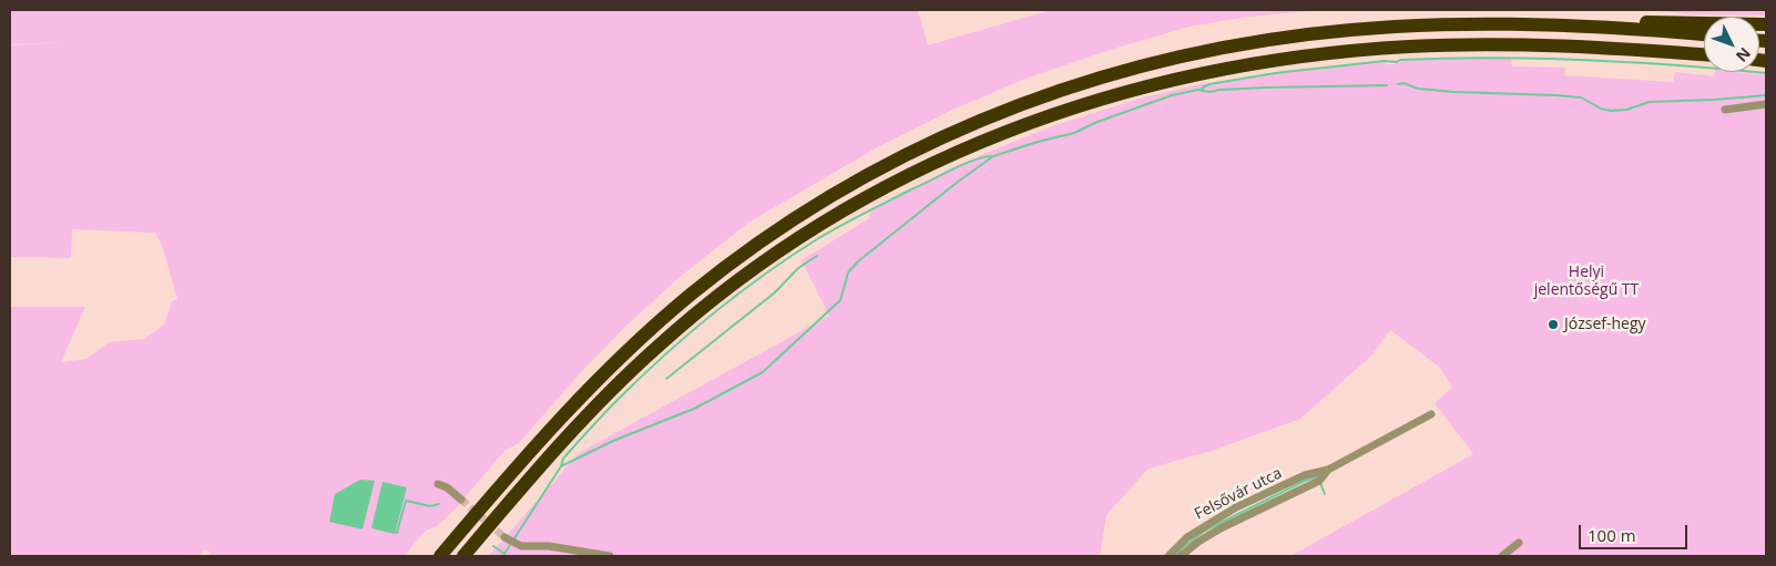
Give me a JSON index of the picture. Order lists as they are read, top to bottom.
{
  "streets": {
    "street": ["Felsővár utca"]
  },
  "parks": ["Helyi jelentőségű TT"],
  "places": ["József-hegy"],
  "scale_bar": "100 m",
  "north": "bottom right"
}
